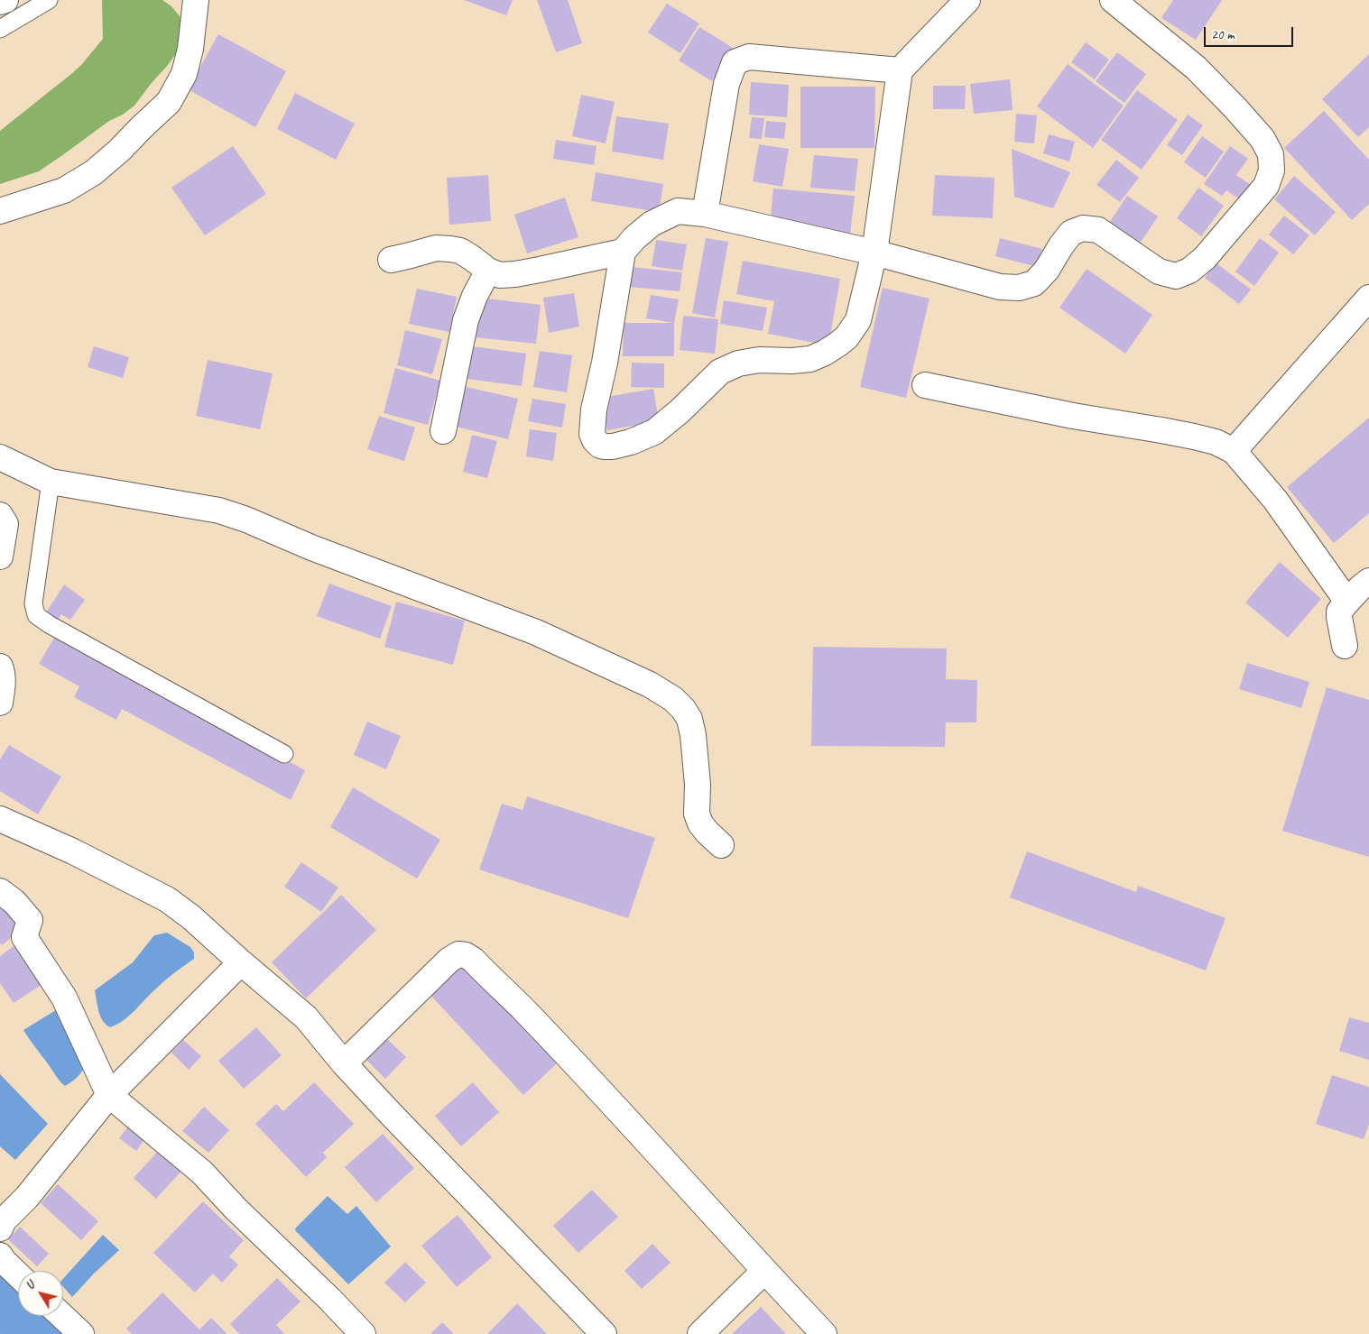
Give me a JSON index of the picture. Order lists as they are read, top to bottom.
{
  "scale_bar": "20 m",
  "north": "top left"
}
